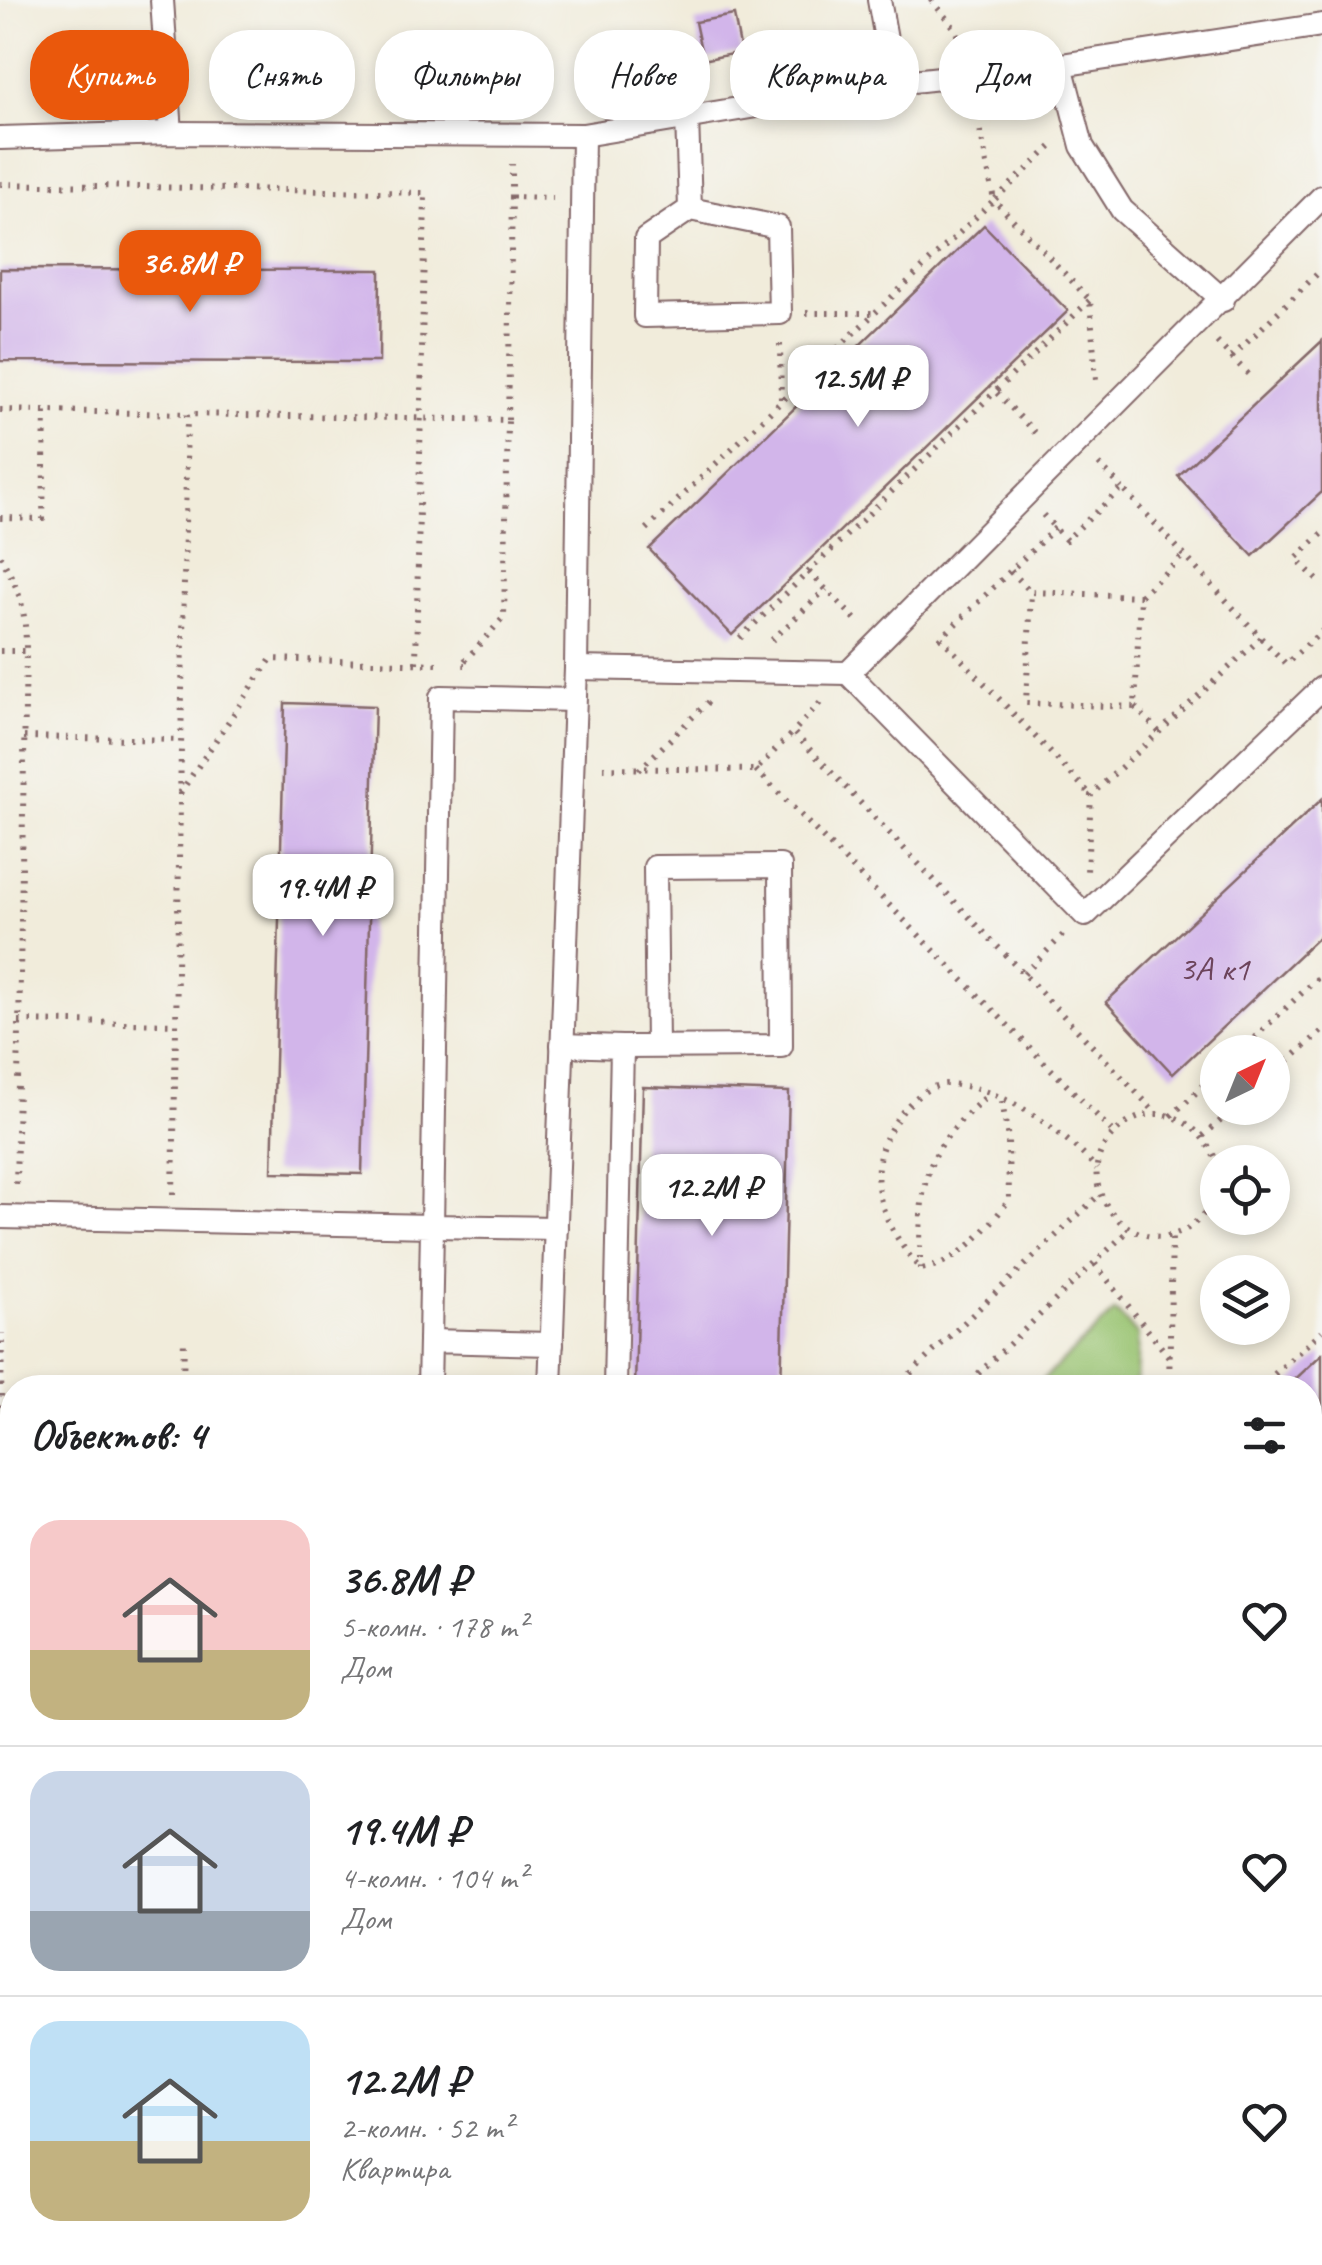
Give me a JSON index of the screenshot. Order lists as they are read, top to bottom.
{
  "house_numbers": ["3А к1"],
  "north": "top right",
  "page": {
    "chip": [
      "Купить",
      "Снять",
      "Фильтры",
      "Новое",
      "Квартира",
      "Дом"
    ],
    "price": [
      "36.8M ₽",
      "12.5M ₽",
      "19.4M ₽",
      "12.2M ₽"
    ],
    "heading": "Объектов: 4",
    "list": [
      {
        "name": "36.8M ₽",
        "note": "5-комн. · 178 m² · Дом"
      },
      {
        "name": "19.4M ₽",
        "note": "4-комн. · 104 m² · Дом"
      },
      {
        "name": "12.2M ₽",
        "note": "2-комн. · 52 m² · Квартира"
      }
    ]
  }
}
